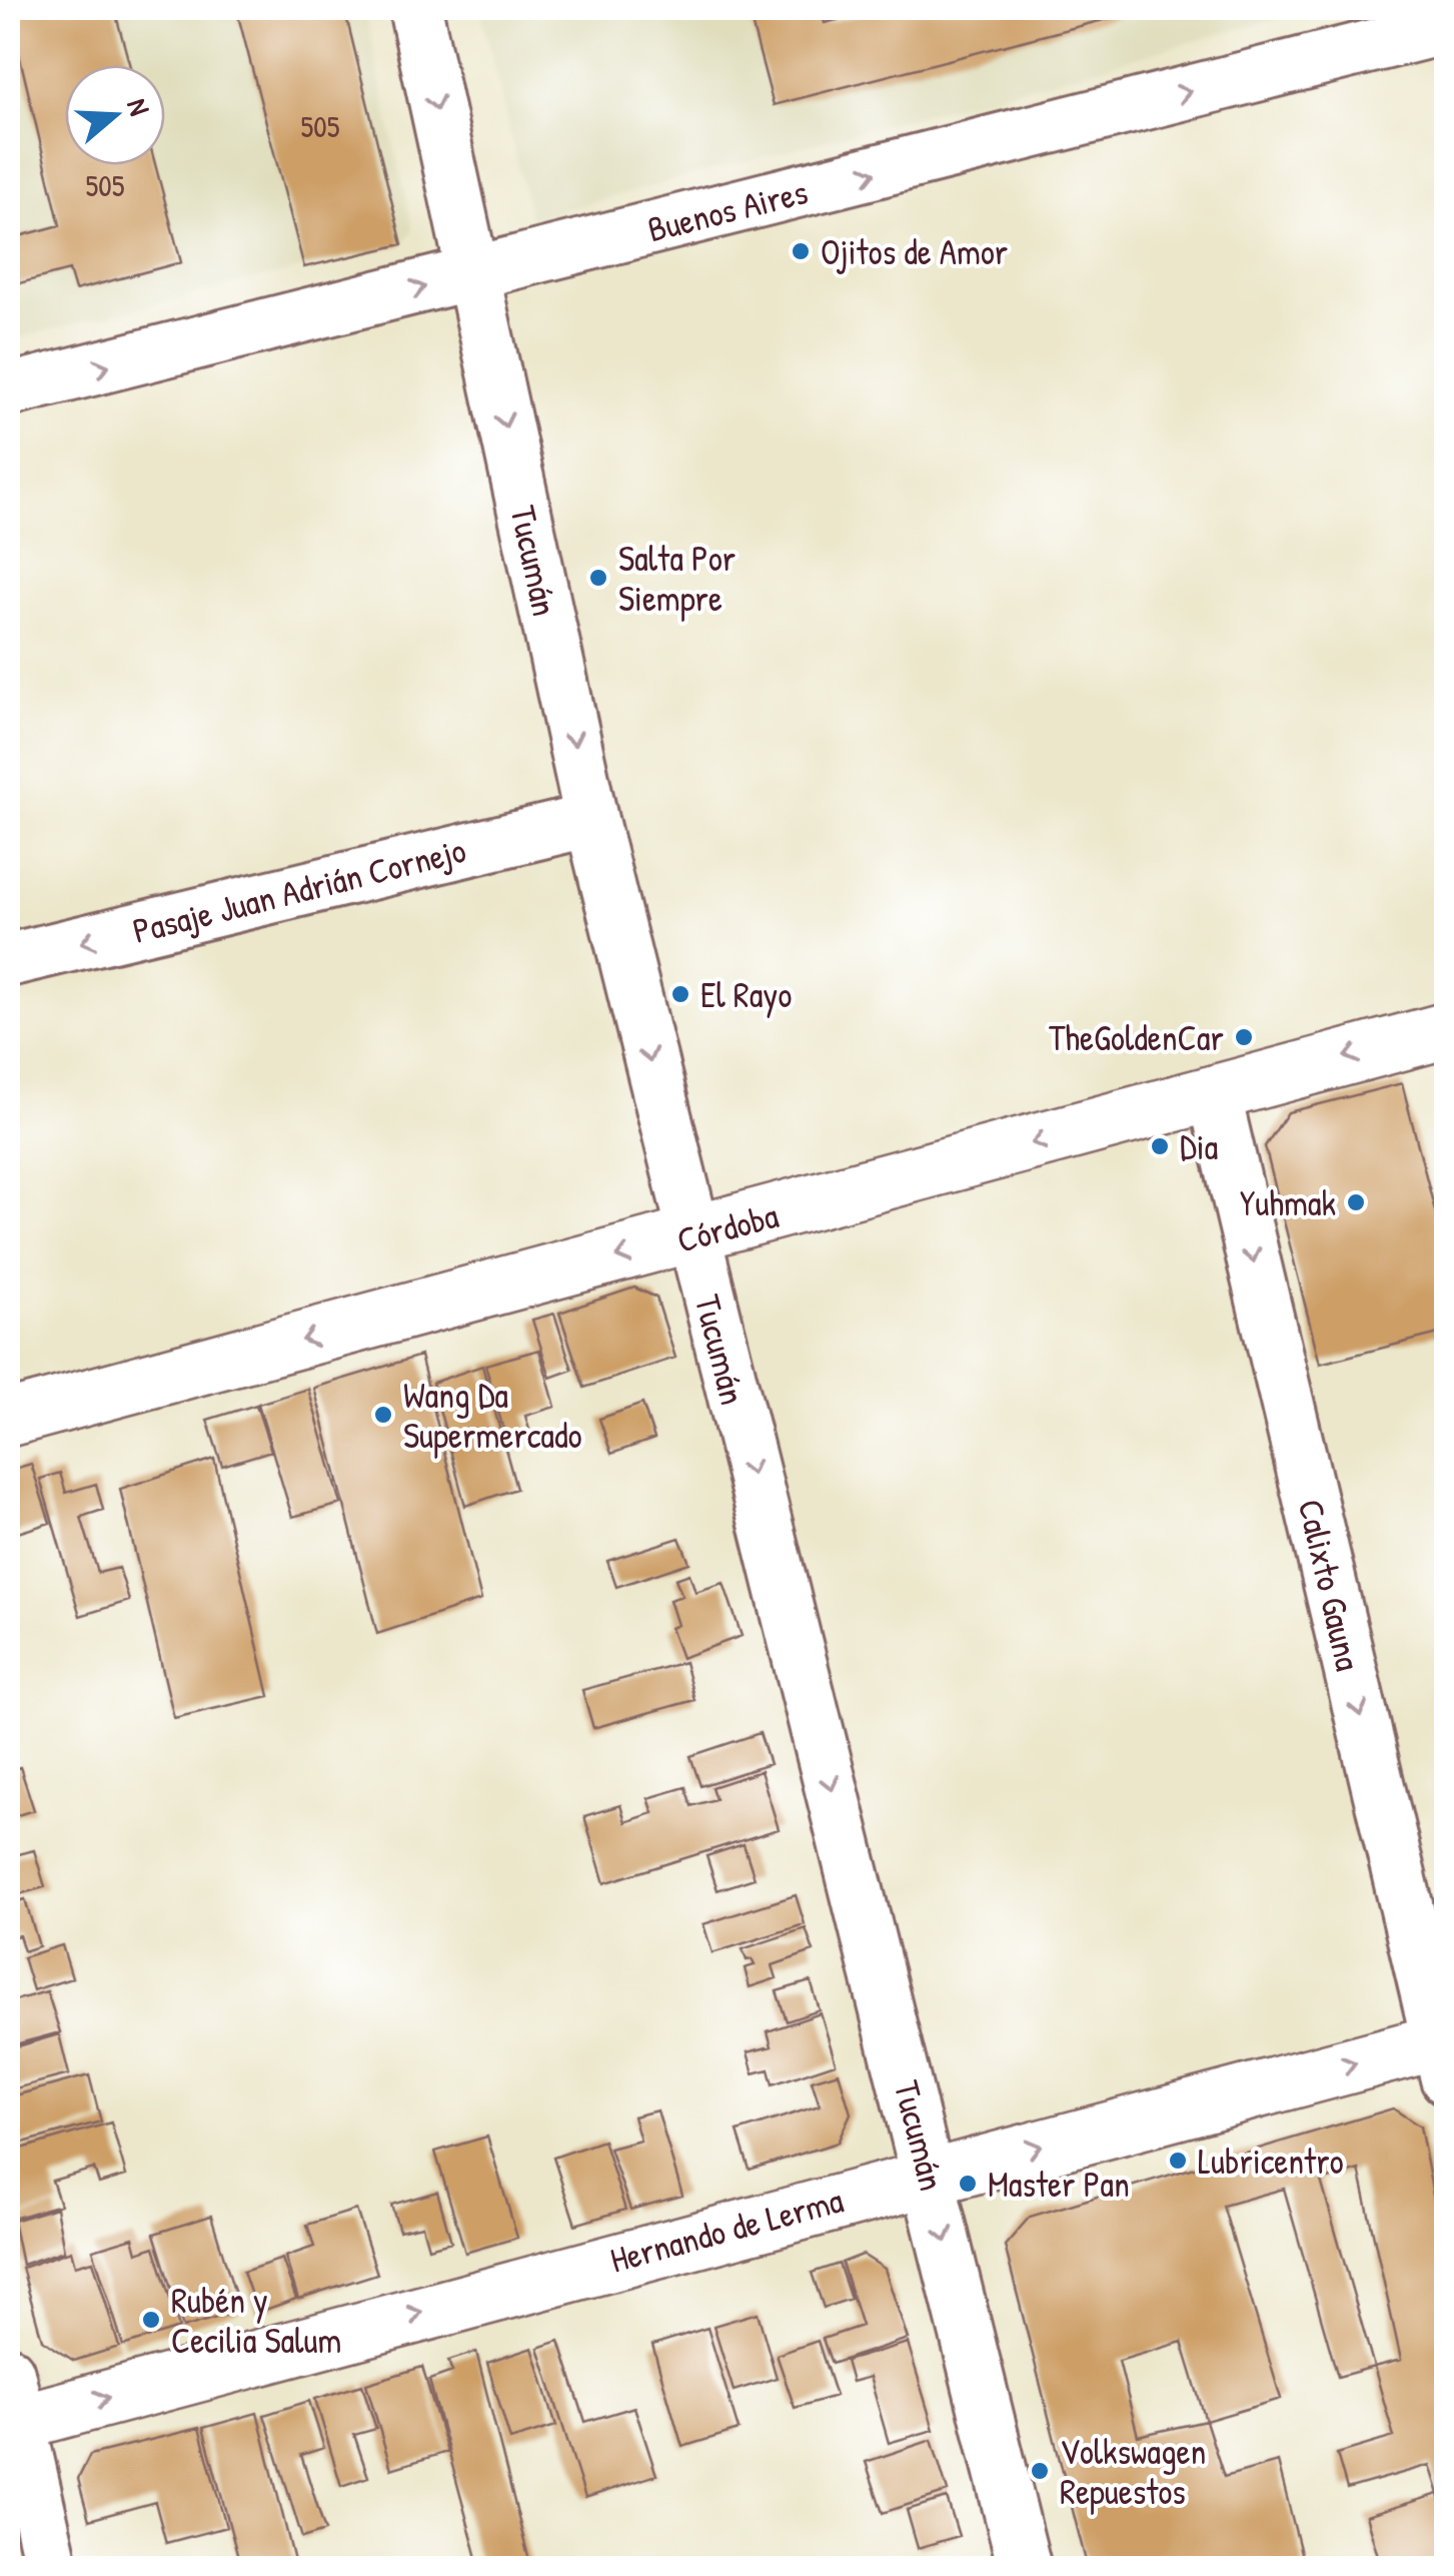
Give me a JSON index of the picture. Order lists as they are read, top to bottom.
{
  "streets": {
    "main road": ["Córdoba", "Hernando de Lerma"],
    "street": [
      "Buenos Aires",
      "Tucumán",
      "Pasaje Juan Adrián Cornejo",
      "Calixto Gauna"
    ]
  },
  "crossings": [
    ["Buenos Aires", "Tucumán"],
    ["Tucumán", "Pasaje Juan Adrián Cornejo"],
    ["Tucumán", "Córdoba"],
    ["Tucumán", "Hernando de Lerma"],
    ["Córdoba", "Calixto Gauna"],
    ["Calixto Gauna", "Hernando de Lerma"]
  ],
  "one_way": [
    "Buenos Aires",
    "Tucumán",
    "Pasaje Juan Adrián Cornejo",
    "Córdoba",
    "Calixto Gauna",
    "Hernando de Lerma"
  ],
  "places": [
    "Ojitos de Amor",
    "Salta Por Siempre",
    "El Rayo",
    "TheGoldenCar",
    "Dia",
    "Yuhmak",
    "Wang Da Supermercado",
    "Lubricentro",
    "Master Pan",
    "Rubén y Cecilia Salum",
    "Volkswagen Repuestos"
  ],
  "house_numbers": ["505", "505"],
  "north": "right"
}
